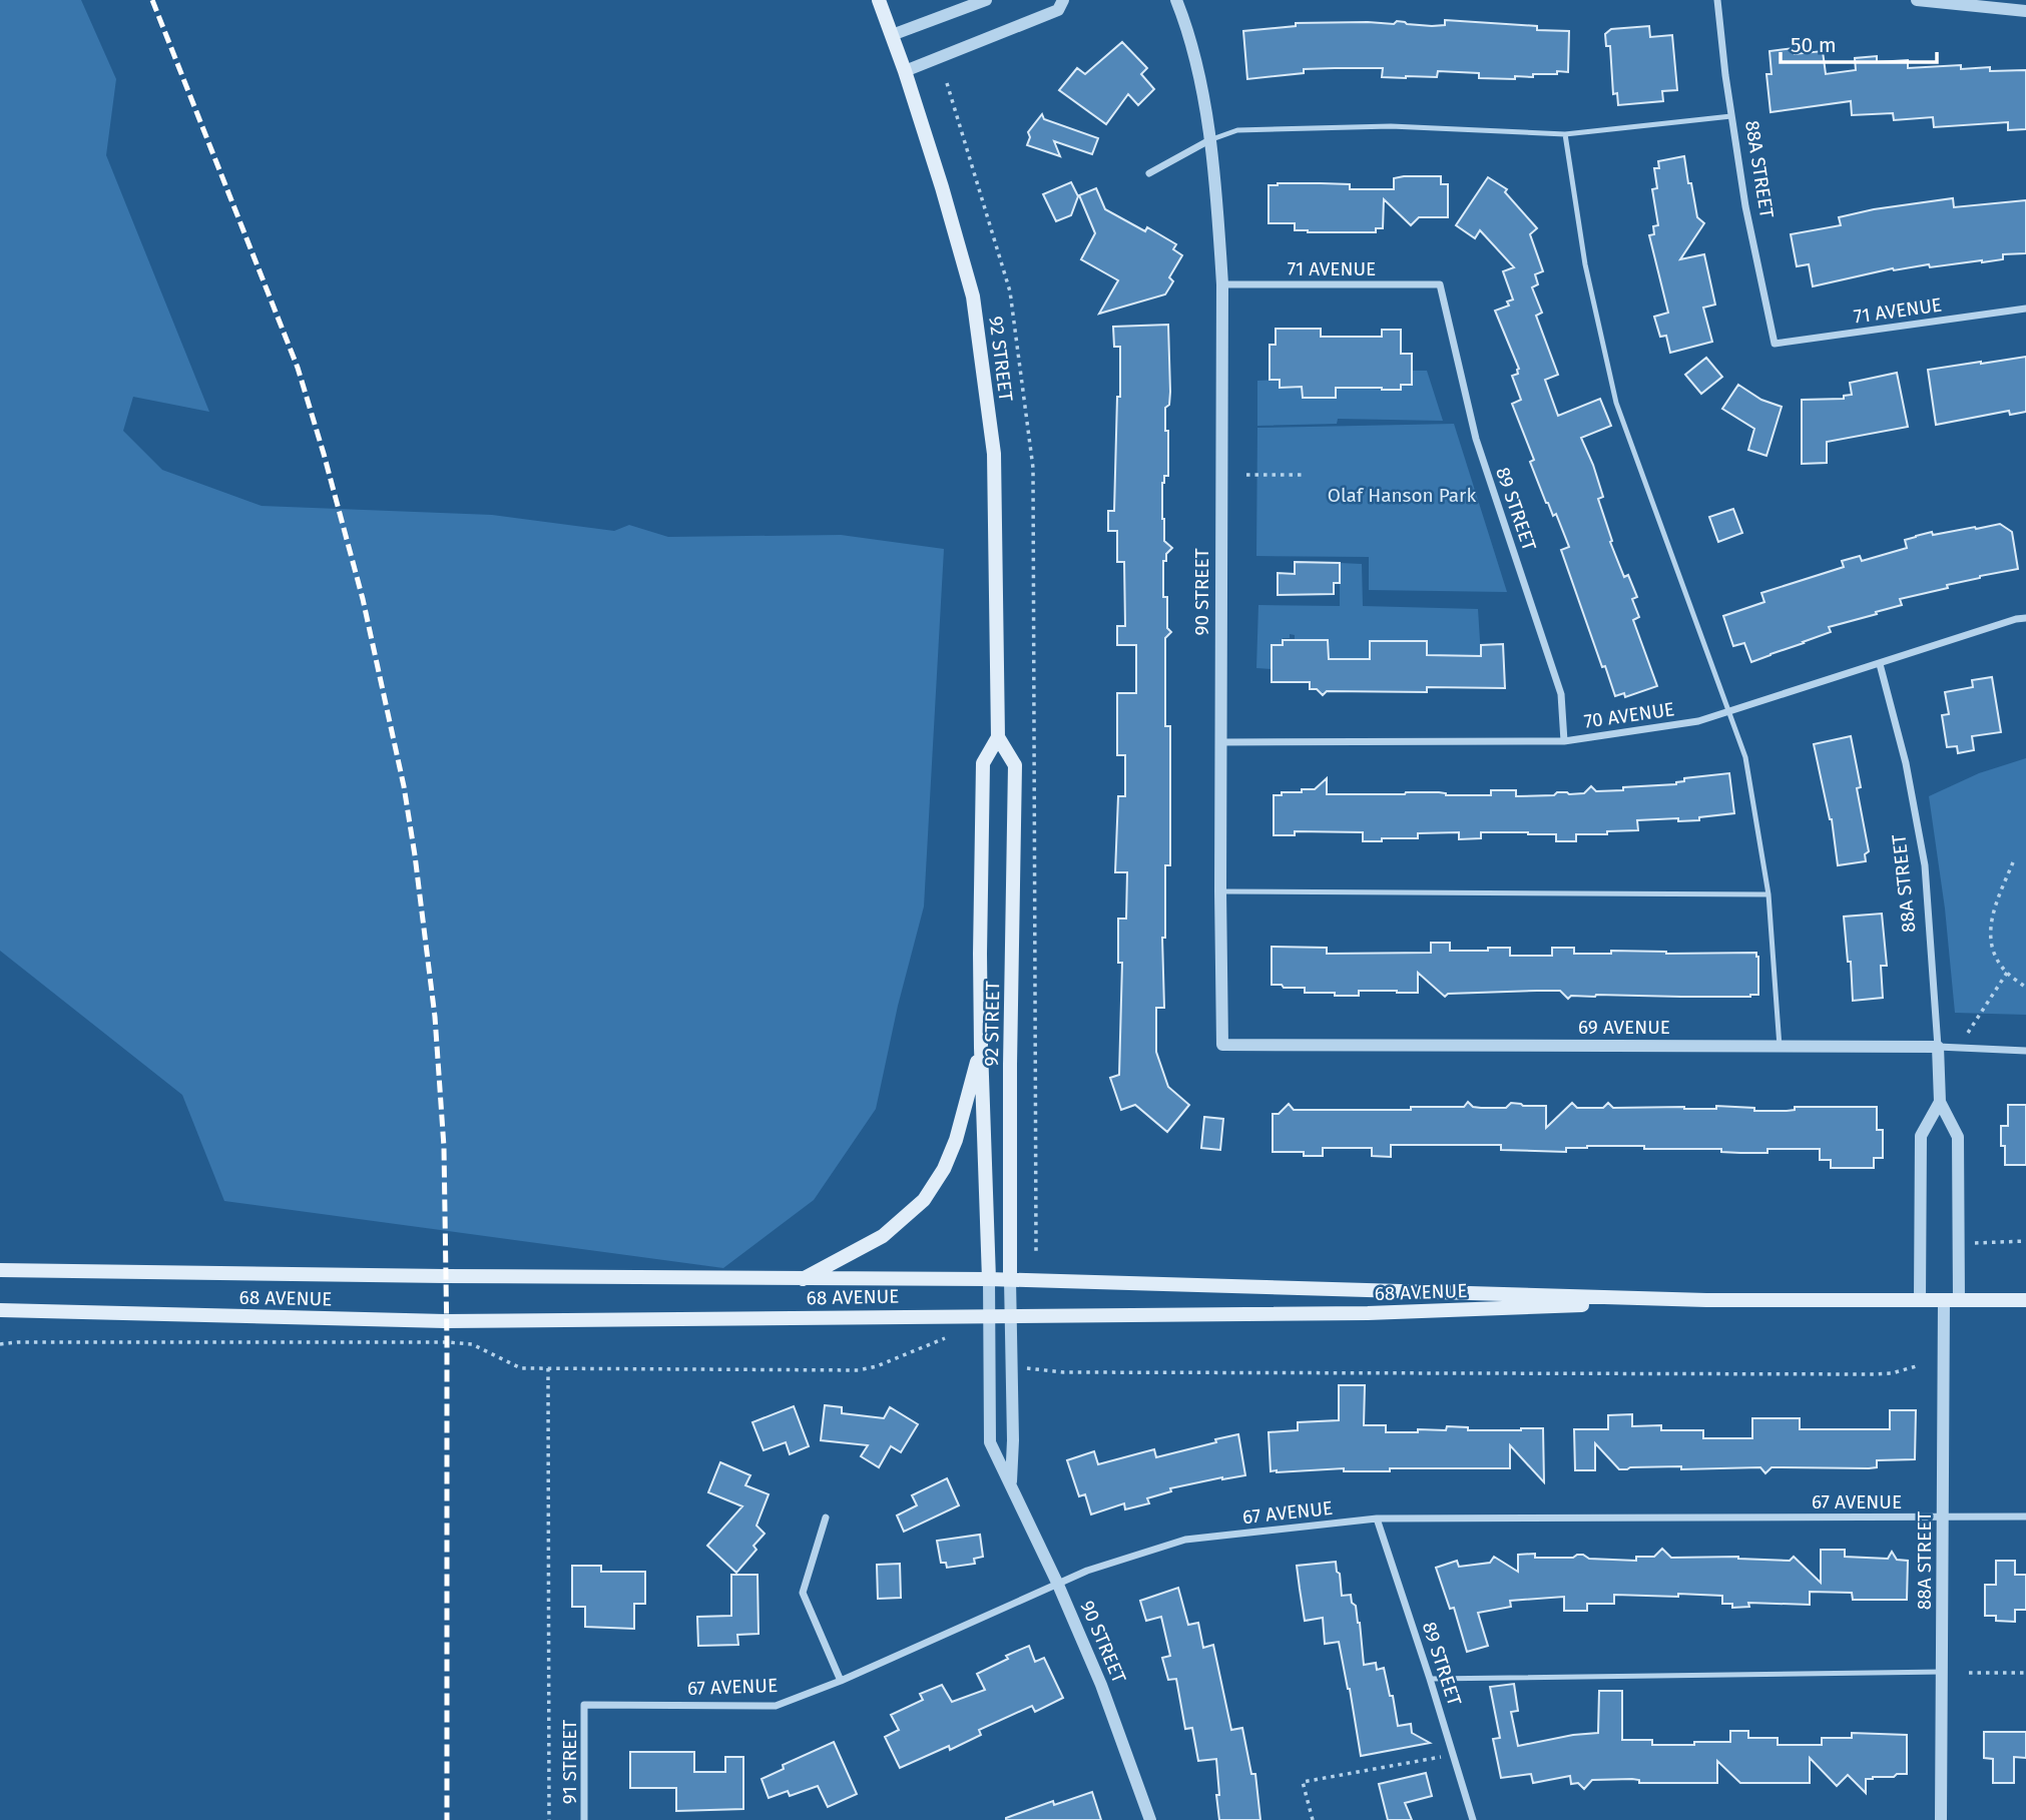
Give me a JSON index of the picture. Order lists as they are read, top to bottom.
{
  "streets": {
    "main road": ["92 STREET", "68 AVENUE"],
    "street": [
      "88A STREET",
      "71 AVENUE",
      "89 STREET",
      "90 STREET",
      "70 AVENUE",
      "69 AVENUE",
      "67 AVENUE",
      "91 STREET"
    ]
  },
  "crossings": [
    ["88A STREET", "71 AVENUE"],
    ["88A STREET", "70 AVENUE"],
    ["88A STREET", "69 AVENUE"],
    ["88A STREET", "68 AVENUE"],
    ["88A STREET", "67 AVENUE"],
    ["71 AVENUE", "89 STREET"],
    ["71 AVENUE", "90 STREET"],
    ["92 STREET", "90 STREET"],
    ["92 STREET", "68 AVENUE"],
    ["89 STREET", "70 AVENUE"],
    ["89 STREET", "67 AVENUE"],
    ["90 STREET", "70 AVENUE"],
    ["90 STREET", "69 AVENUE"],
    ["90 STREET", "68 AVENUE"],
    ["90 STREET", "67 AVENUE"],
    ["67 AVENUE", "91 STREET"]
  ],
  "parks": ["Olaf Hanson Park"],
  "scale_bar": "50 m"
}
